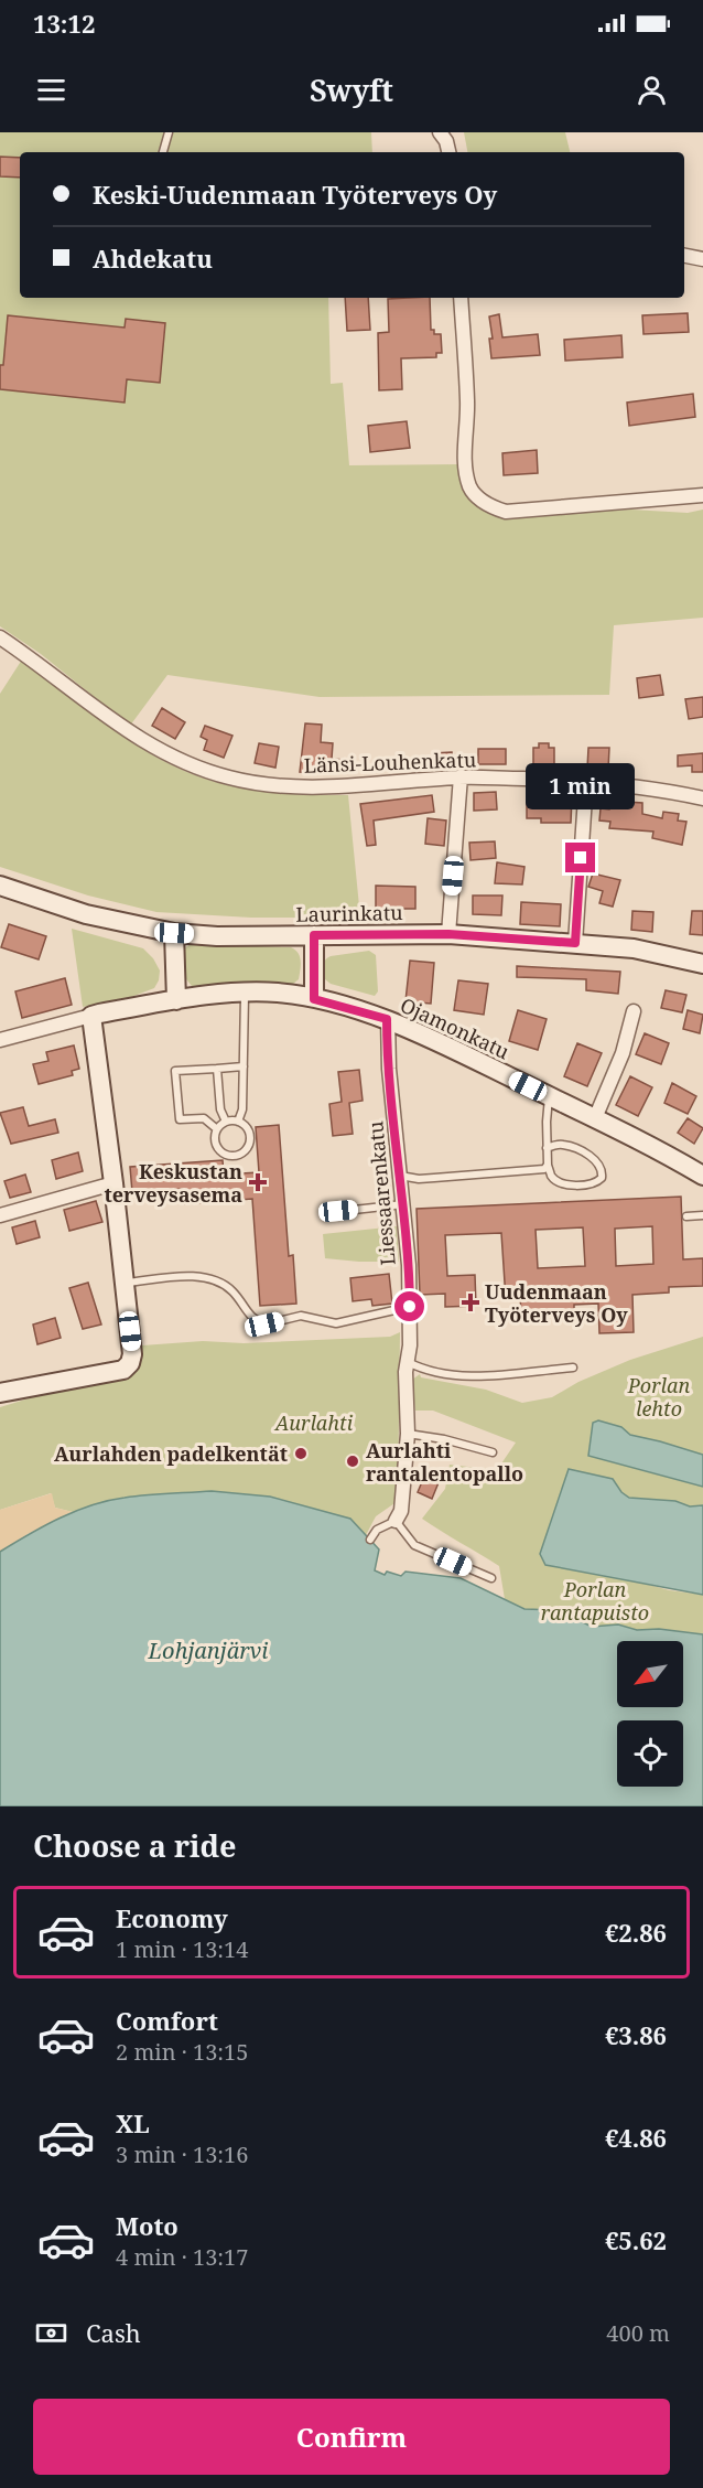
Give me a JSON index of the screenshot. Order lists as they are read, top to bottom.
{
  "streets": {
    "street": [
      "Länsi-Louhenkatu",
      "Laurinkatu",
      "Ojamonkatu",
      "Liessaarenkatu"
    ]
  },
  "crossings": [
    ["Ojamonkatu", "Liessaarenkatu"]
  ],
  "water": ["Lohjanjärvi"],
  "parks": ["Porlan lehto", "Aurlahti", "Porlan rantapuisto"],
  "places": {
    "health": ["Keskustan terveysasema", "Uudenmaan Työterveys Oy"],
    "other": ["Aurlahden padelkentät", "Aurlahti rantalentopallo"]
  },
  "north": "bottom left",
  "page": {
    "status": "13:12",
    "header": "Swyft",
    "banner": ["Keski-Uudenmaan Työterveys Oy", "Ahdekatu"],
    "bubble": "1 min",
    "heading": "Choose a ride",
    "list": [
      {
        "name": "Economy",
        "note": "1 min · 13:14",
        "value": "€2.86"
      },
      {
        "name": "Comfort",
        "note": "2 min · 13:15",
        "value": "€3.86"
      },
      {
        "name": "XL",
        "note": "3 min · 13:16",
        "value": "€4.86"
      },
      {
        "name": "Moto",
        "note": "4 min · 13:17",
        "value": "€5.62"
      }
    ],
    "pay": ["Cash", "400 m"],
    "buttons": "Confirm"
  }
}
